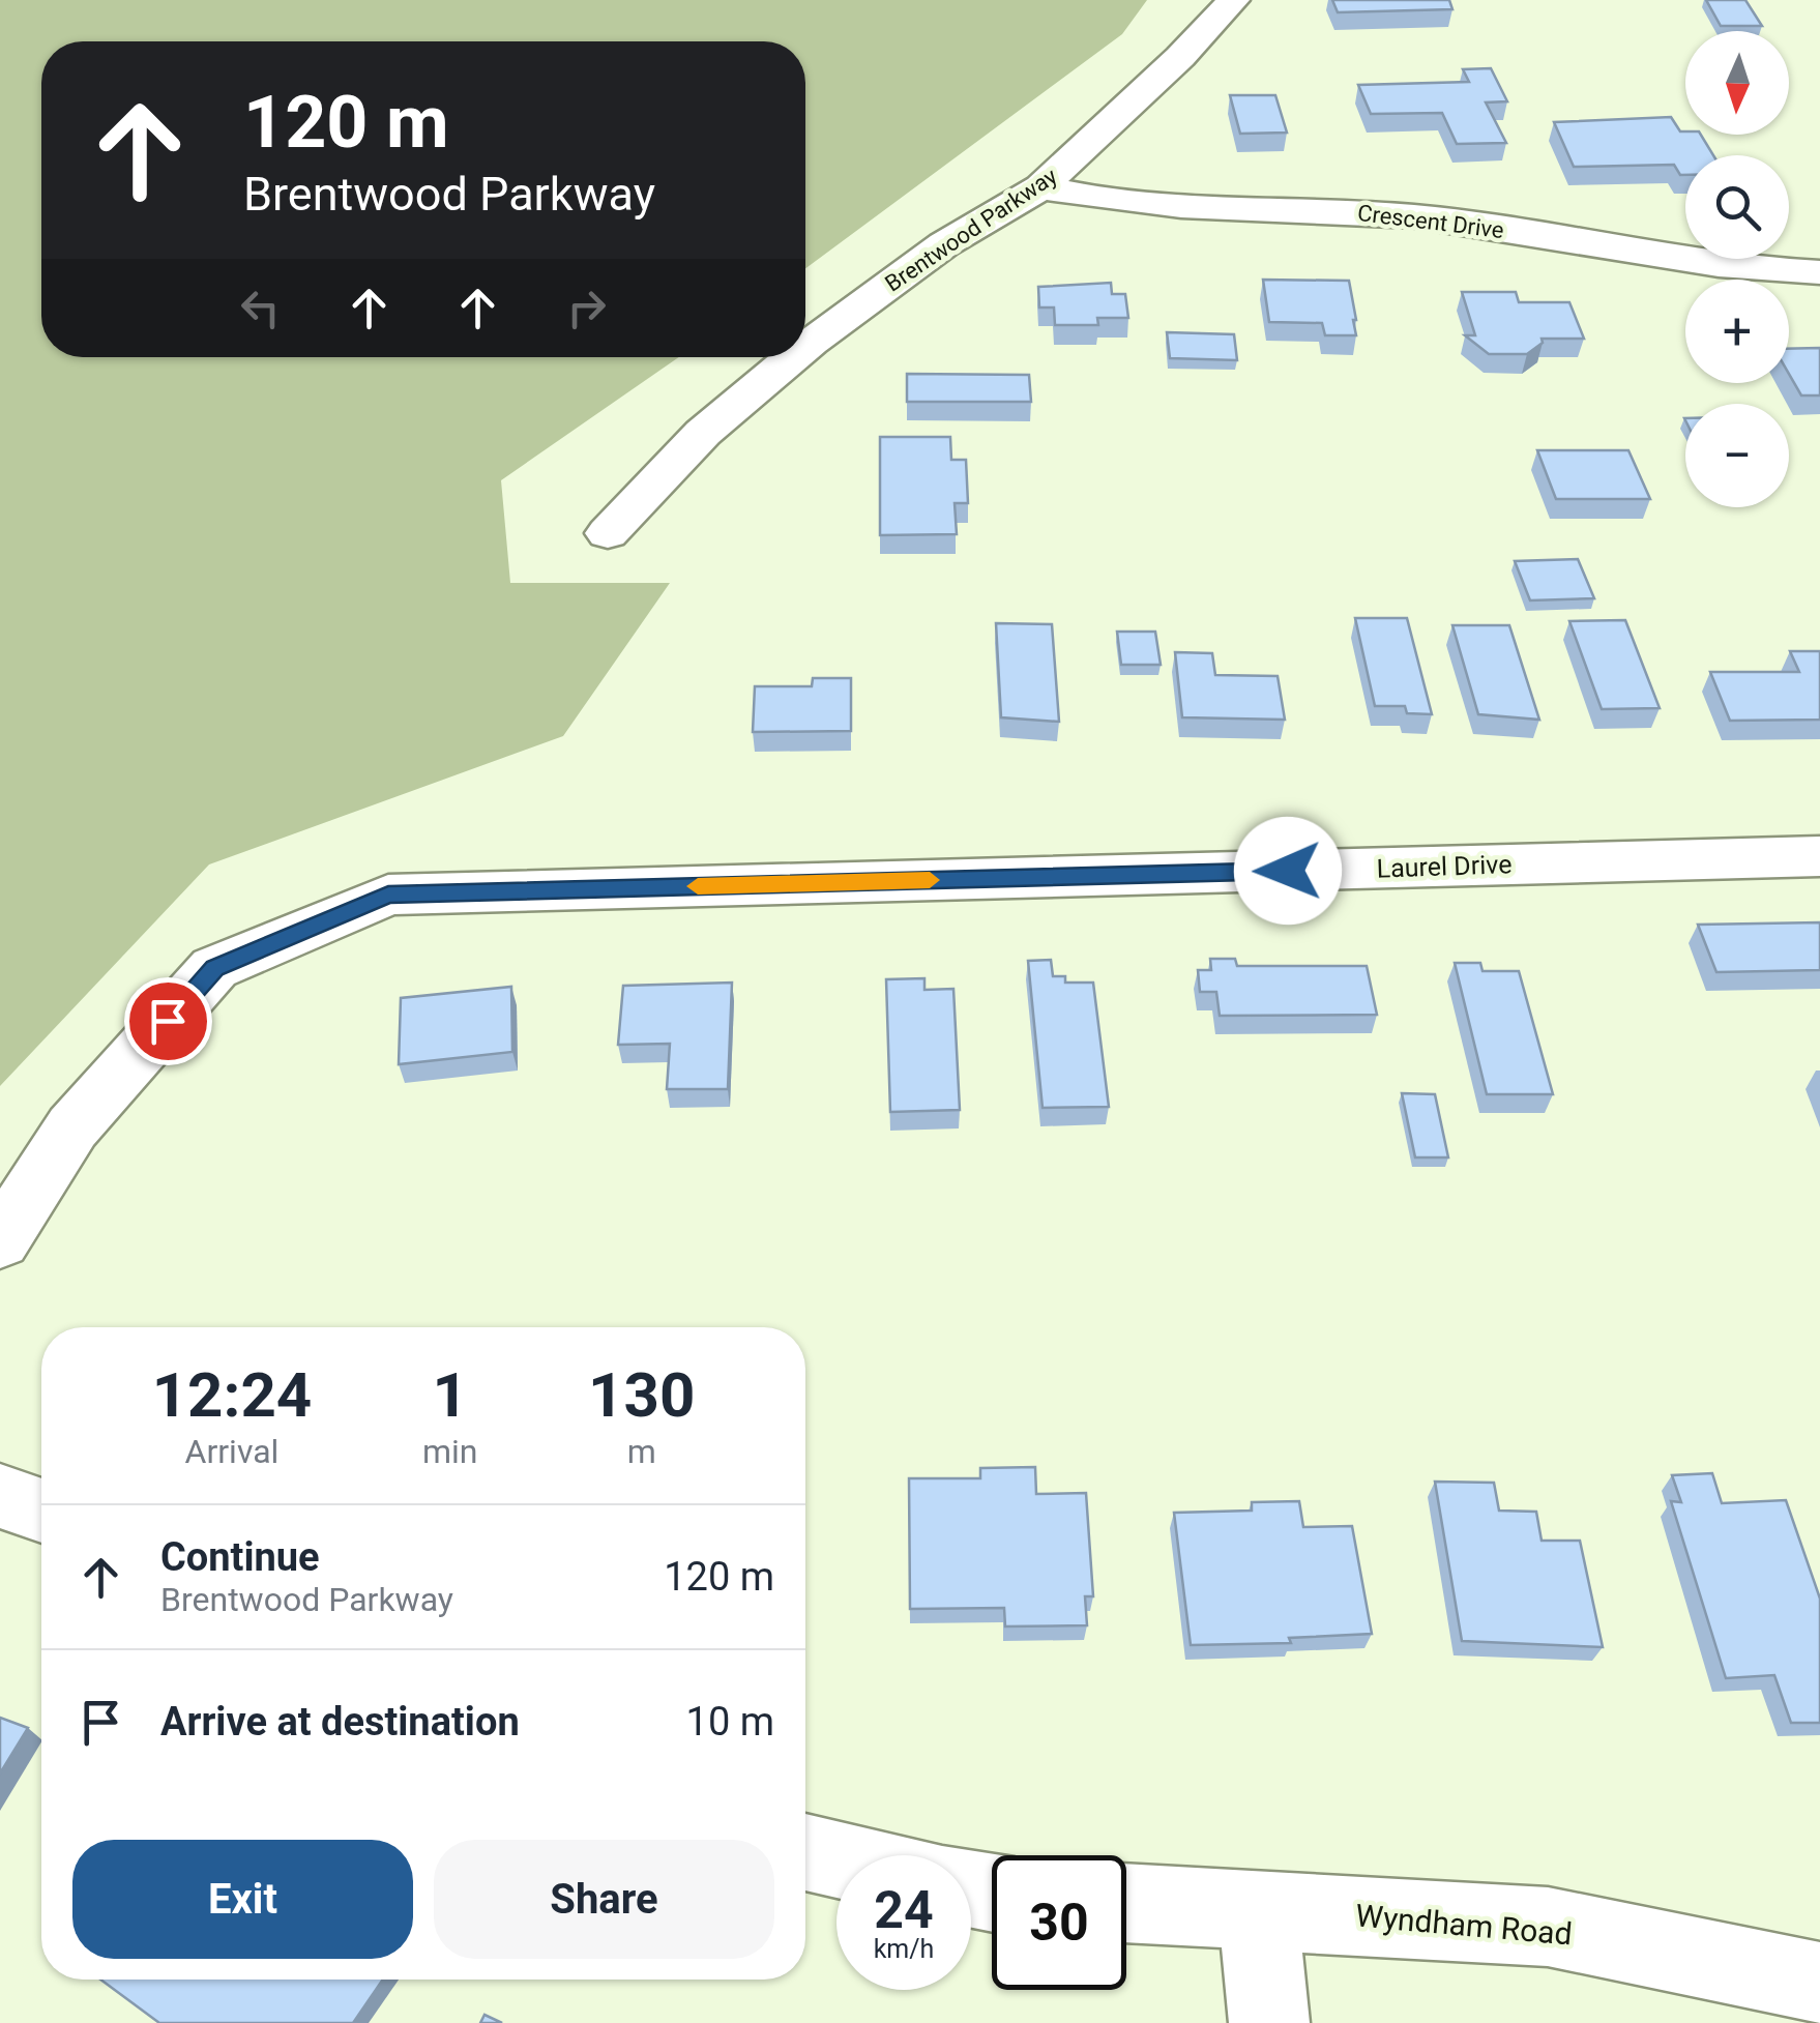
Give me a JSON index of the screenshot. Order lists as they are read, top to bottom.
{
  "streets": {
    "street": [
      "Crescent Drive",
      "Brentwood Parkway",
      "Laurel Drive",
      "Wyndham Road"
    ]
  },
  "crossings": [
    ["Crescent Drive", "Brentwood Parkway"]
  ],
  "north": "bottom",
  "page": {
    "map_buttons": ["+", "−"],
    "turn": ["120 m", "Brentwood Parkway"],
    "eta": [
      "12:24",
      "Arrival",
      "1",
      "min",
      "130",
      "m"
    ],
    "list": [
      {
        "name": "Continue",
        "note": "Brentwood Parkway",
        "value": "120 m"
      },
      {
        "name": "Arrive at destination",
        "value": "10 m"
      }
    ],
    "buttons": ["Exit", "Share"],
    "speed": "24 km/h",
    "limit": "30"
  }
}
